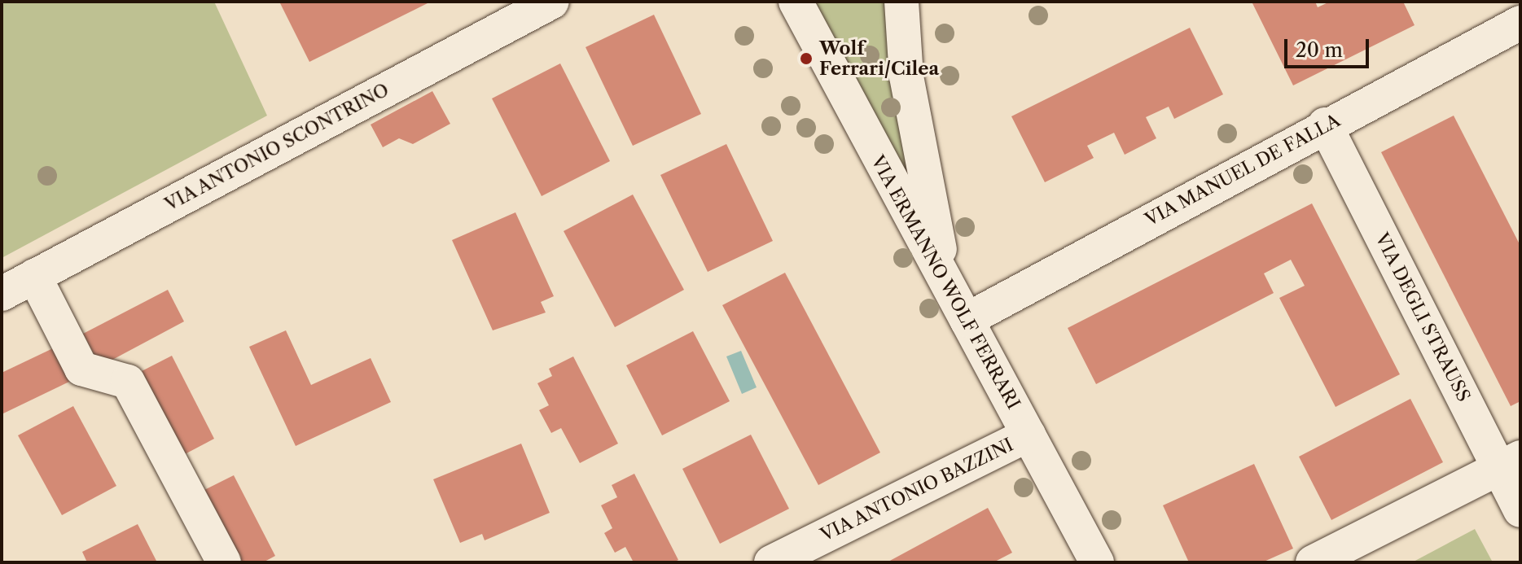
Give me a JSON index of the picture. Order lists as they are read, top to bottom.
{
  "streets": {
    "street": [
      "VIA ANTONIO SCONTRINO",
      "VIA MANUEL DE FALLA",
      "VIA ERMANNO WOLF FERRARI",
      "VIA DEGLI STRAUSS",
      "VIA ANTONIO BAZZINI"
    ]
  },
  "crossings": [
    ["VIA MANUEL DE FALLA", "VIA ERMANNO WOLF FERRARI"],
    ["VIA MANUEL DE FALLA", "VIA DEGLI STRAUSS"],
    ["VIA ERMANNO WOLF FERRARI", "VIA ANTONIO BAZZINI"]
  ],
  "places": ["Wolf Ferrari/Cilea"],
  "scale_bar": "20 m"
}
